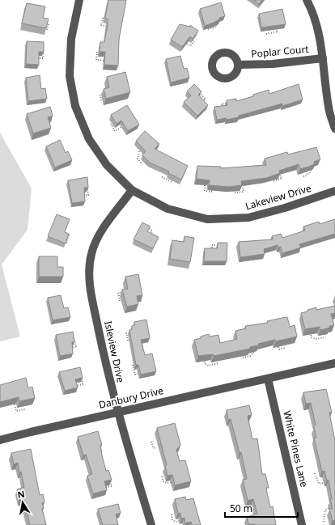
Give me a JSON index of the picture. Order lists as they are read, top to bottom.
{
  "streets": {
    "street": [
      "Poplar Court",
      "Lakeview Drive",
      "Isleview Drive",
      "Danbury Drive",
      "White Pines Lane"
    ]
  },
  "crossings": [
    ["Lakeview Drive", "Isleview Drive"],
    ["Isleview Drive", "Danbury Drive"],
    ["Danbury Drive", "White Pines Lane"]
  ],
  "scale_bar": "50 m",
  "north": "top"
}
